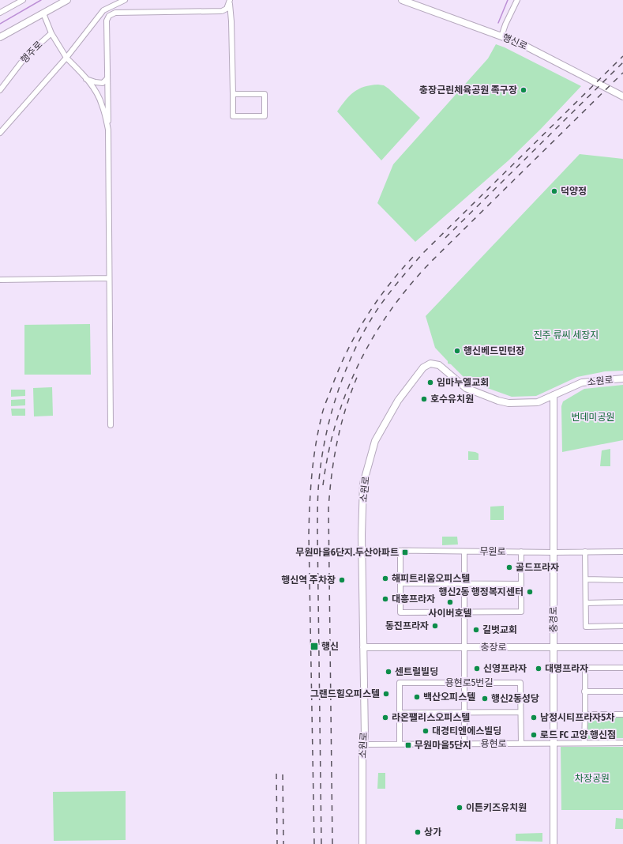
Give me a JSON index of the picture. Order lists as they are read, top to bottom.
{
  "streets": {
    "main road": [
      "행신로",
      "소원로",
      "충경로",
      "충장로"
    ],
    "street": [
      "행주로",
      "무원로",
      "용현로5번길",
      "용현로"
    ]
  },
  "crossings": [
    ["소원로", "무원로"],
    ["소원로", "충경로"],
    ["소원로", "충장로"],
    ["소원로", "용현로"],
    ["무원로", "충경로"],
    ["충경로", "충장로"],
    ["충경로", "용현로"],
    ["용현로5번길", "용현로"]
  ],
  "parks": ["진주 류씨 세장지", "번데미공원", "차장공원"],
  "places": {
    "other": [
      "충장근린체육공원 족구장",
      "덕양정",
      "행신베드민턴장",
      "임마누엘교회",
      "호수유치원",
      "골드프라자",
      "해피트리움오피스텔",
      "행신역 주차장",
      "행신2동 행정복지센터",
      "대흥프라자",
      "사이버호텔",
      "동진프라자",
      "길벗교회",
      "신영프라자",
      "대명프라자",
      "센트럴빌딩",
      "그랜드힐오피스텔",
      "백산오피스텔",
      "행신2동성당",
      "라온팰리스오피스텔",
      "남정시티프라자5차",
      "대경티엔에스빌딩",
      "로드 FC 고양 행신점",
      "이튼키즈유치원",
      "상가"
    ],
    "transit": ["무원마을6단지.두산아파트", "행신", "무원마을5단지"]
  }
}
